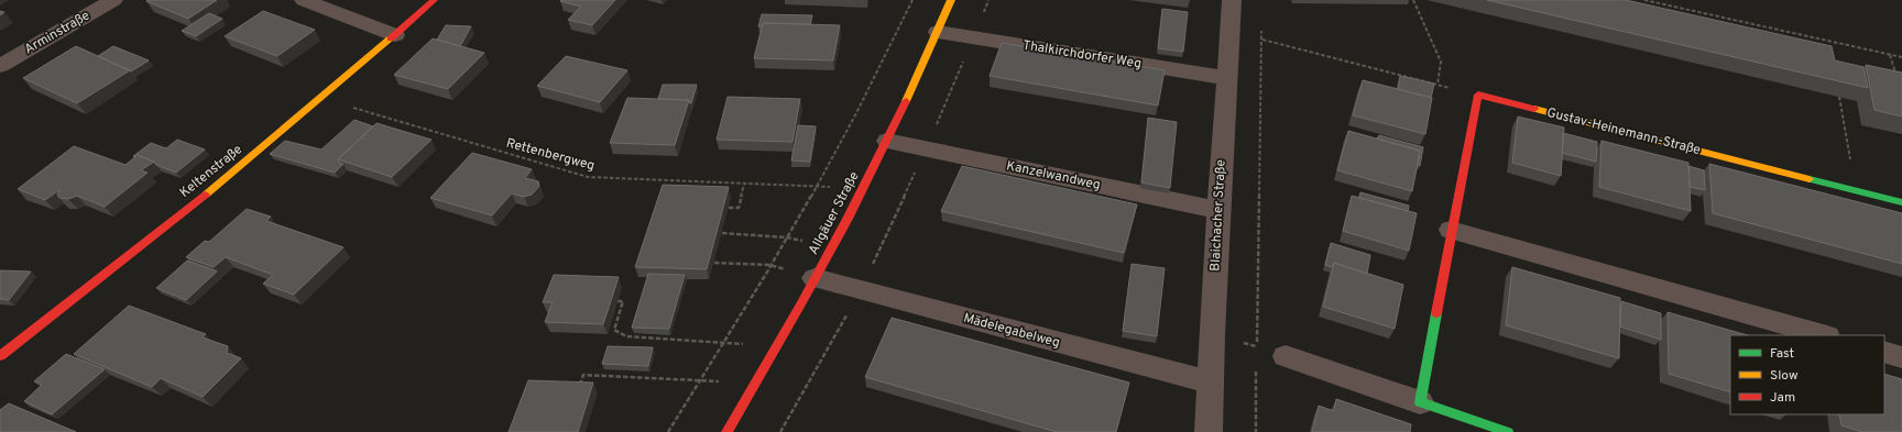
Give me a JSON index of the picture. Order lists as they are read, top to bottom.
{
  "streets": {
    "street": [
      "Arminstraße",
      "Thalkirchdorfer Weg",
      "Gustav-Heinemann-Straße",
      "Keltenstraße",
      "Kanzelwandweg",
      "Allgäuer Straße",
      "Blaichacher Straße",
      "Mädelegabelweg"
    ],
    "path": ["Rettenbergweg"]
  },
  "crossings": [
    ["Thalkirchdorfer Weg", "Allgäuer Straße"],
    ["Thalkirchdorfer Weg", "Blaichacher Straße"],
    ["Rettenbergweg", "Keltenstraße"],
    ["Rettenbergweg", "Allgäuer Straße"],
    ["Kanzelwandweg", "Allgäuer Straße"],
    ["Kanzelwandweg", "Blaichacher Straße"],
    ["Allgäuer Straße", "Mädelegabelweg"],
    ["Blaichacher Straße", "Mädelegabelweg"]
  ],
  "legend": ["Fast", "Slow", "Jam"]
}
